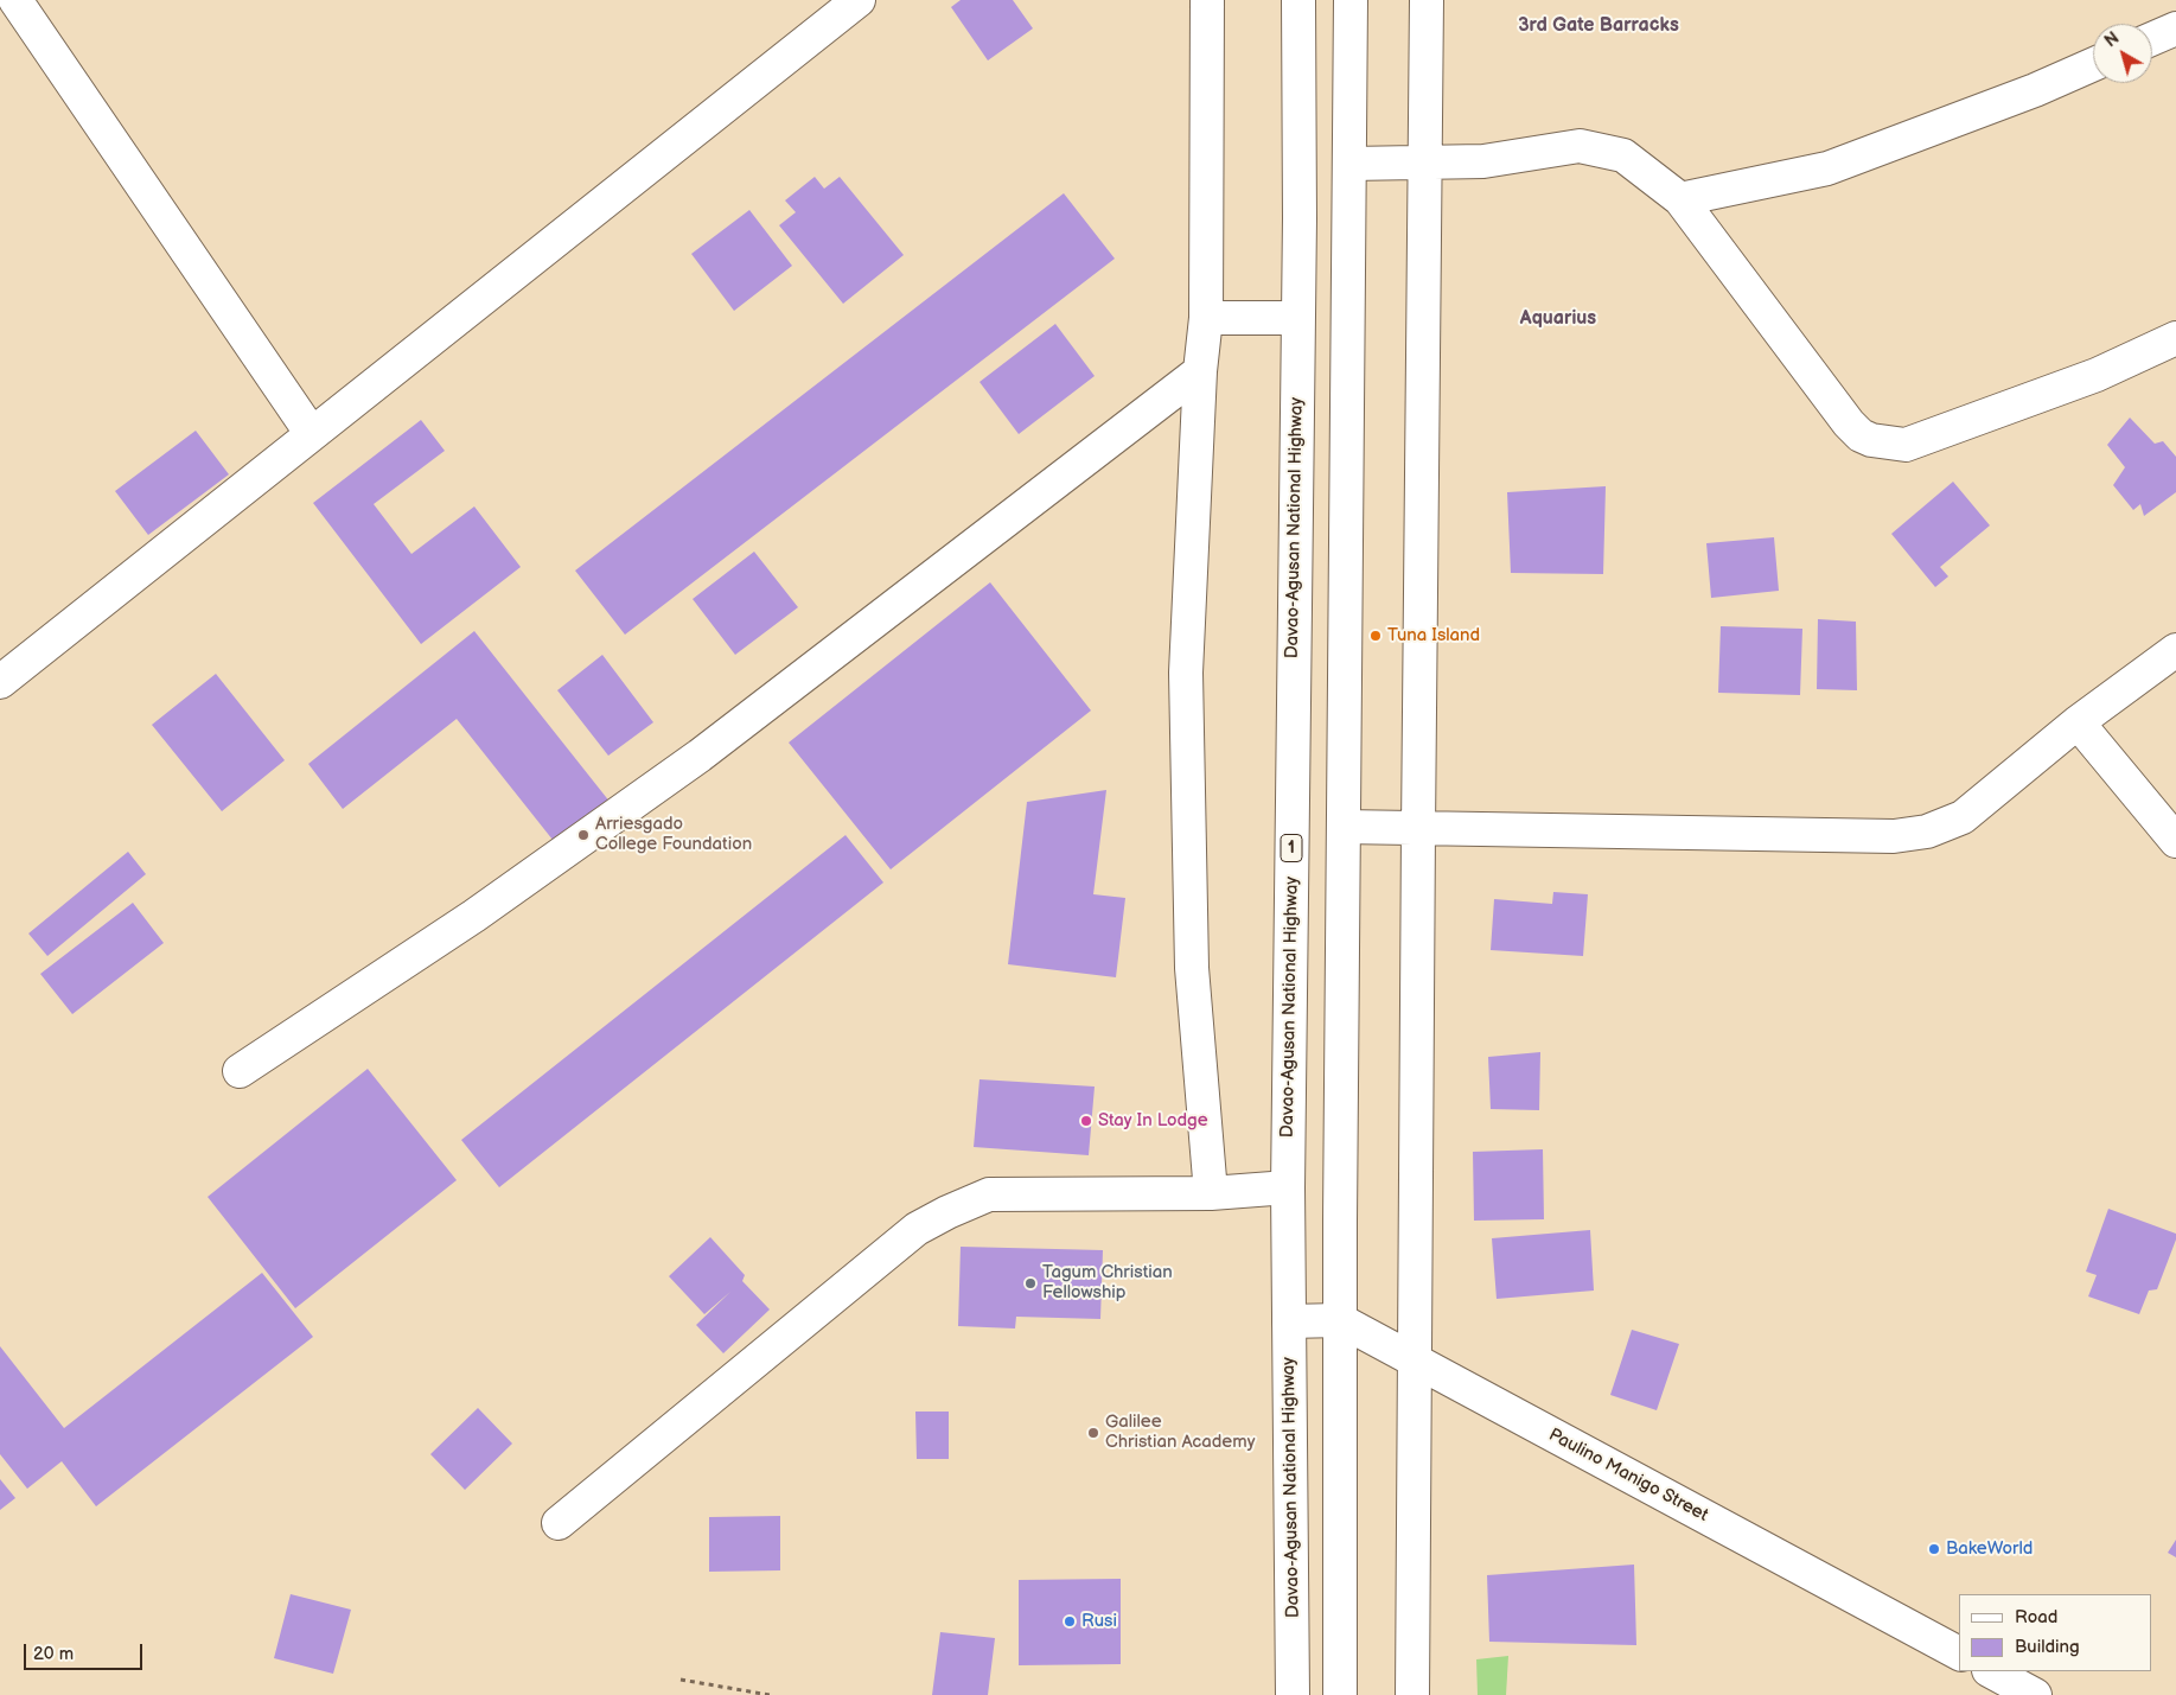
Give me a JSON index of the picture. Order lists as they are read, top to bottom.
{
  "streets": {
    "main road": ["Davao-Agusan National Highway", "1", "Paulino Manigo Street"]
  },
  "crossings": [
    ["Davao-Agusan National Highway", "Paulino Manigo Street"]
  ],
  "districts": ["3rd Gate Barracks", "Aquarius"],
  "places": [
    "Tuna Island",
    "Arriesgado College Foundation",
    "Stay In Lodge",
    "Tagum Christian Fellowship",
    "Galilee Christian Academy",
    "BakeWorld",
    "Rusi"
  ],
  "legend": ["Road", "Building"],
  "scale_bar": "20 m",
  "north": "top left"
}
